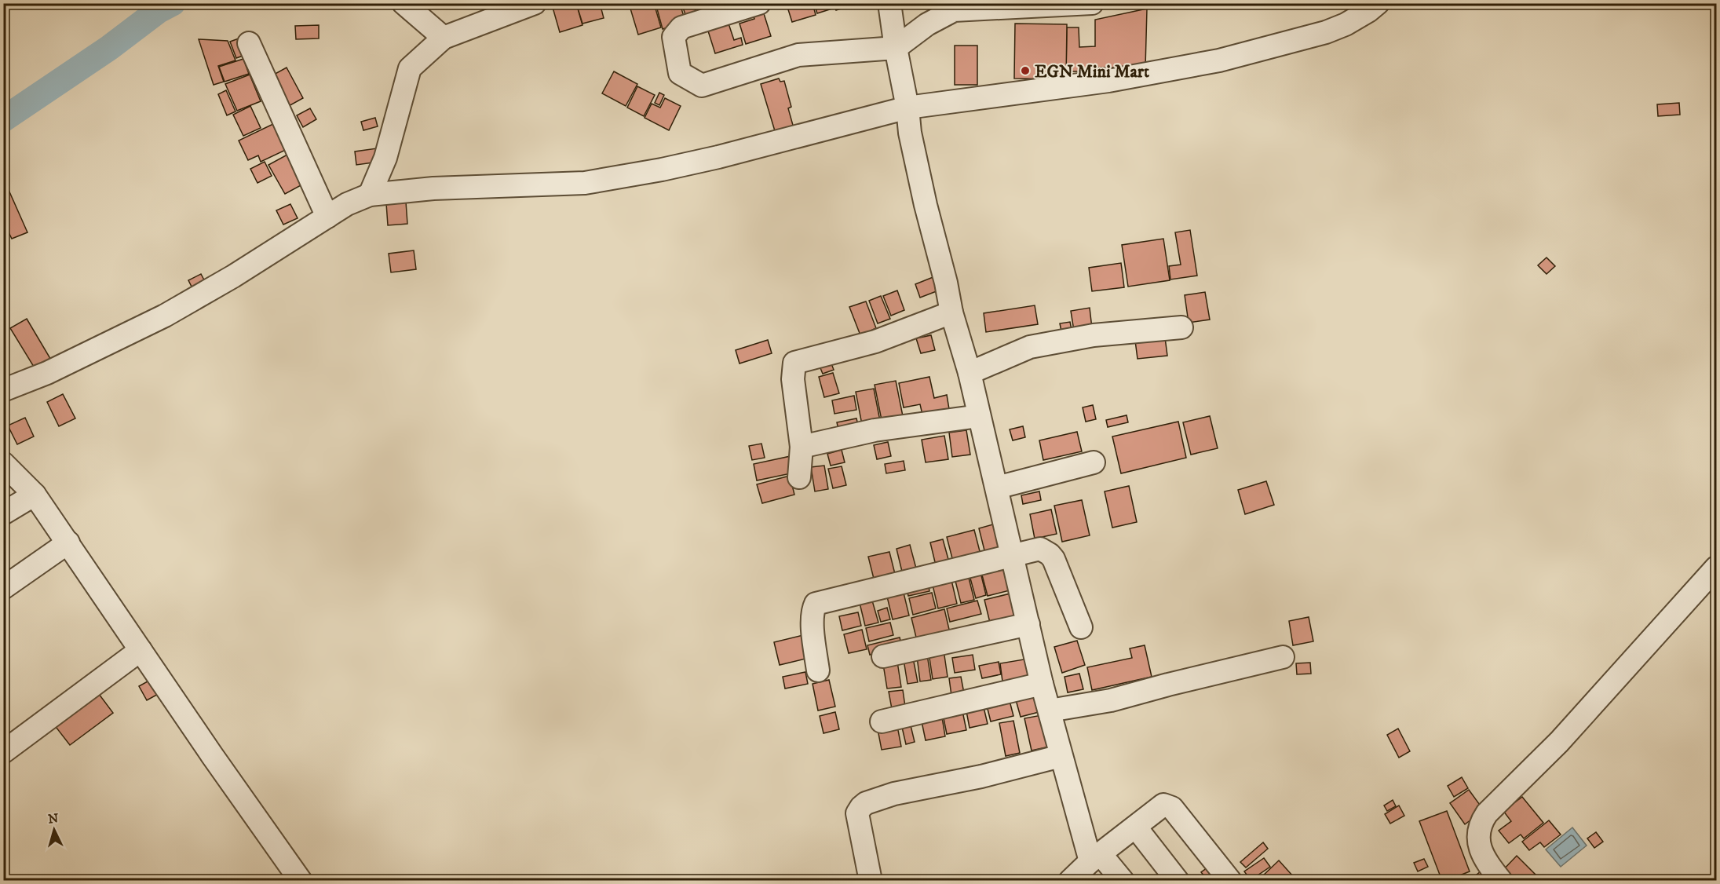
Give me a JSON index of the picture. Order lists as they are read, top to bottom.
{
  "places": ["EGN Mini Mart"],
  "north": "top"
}
